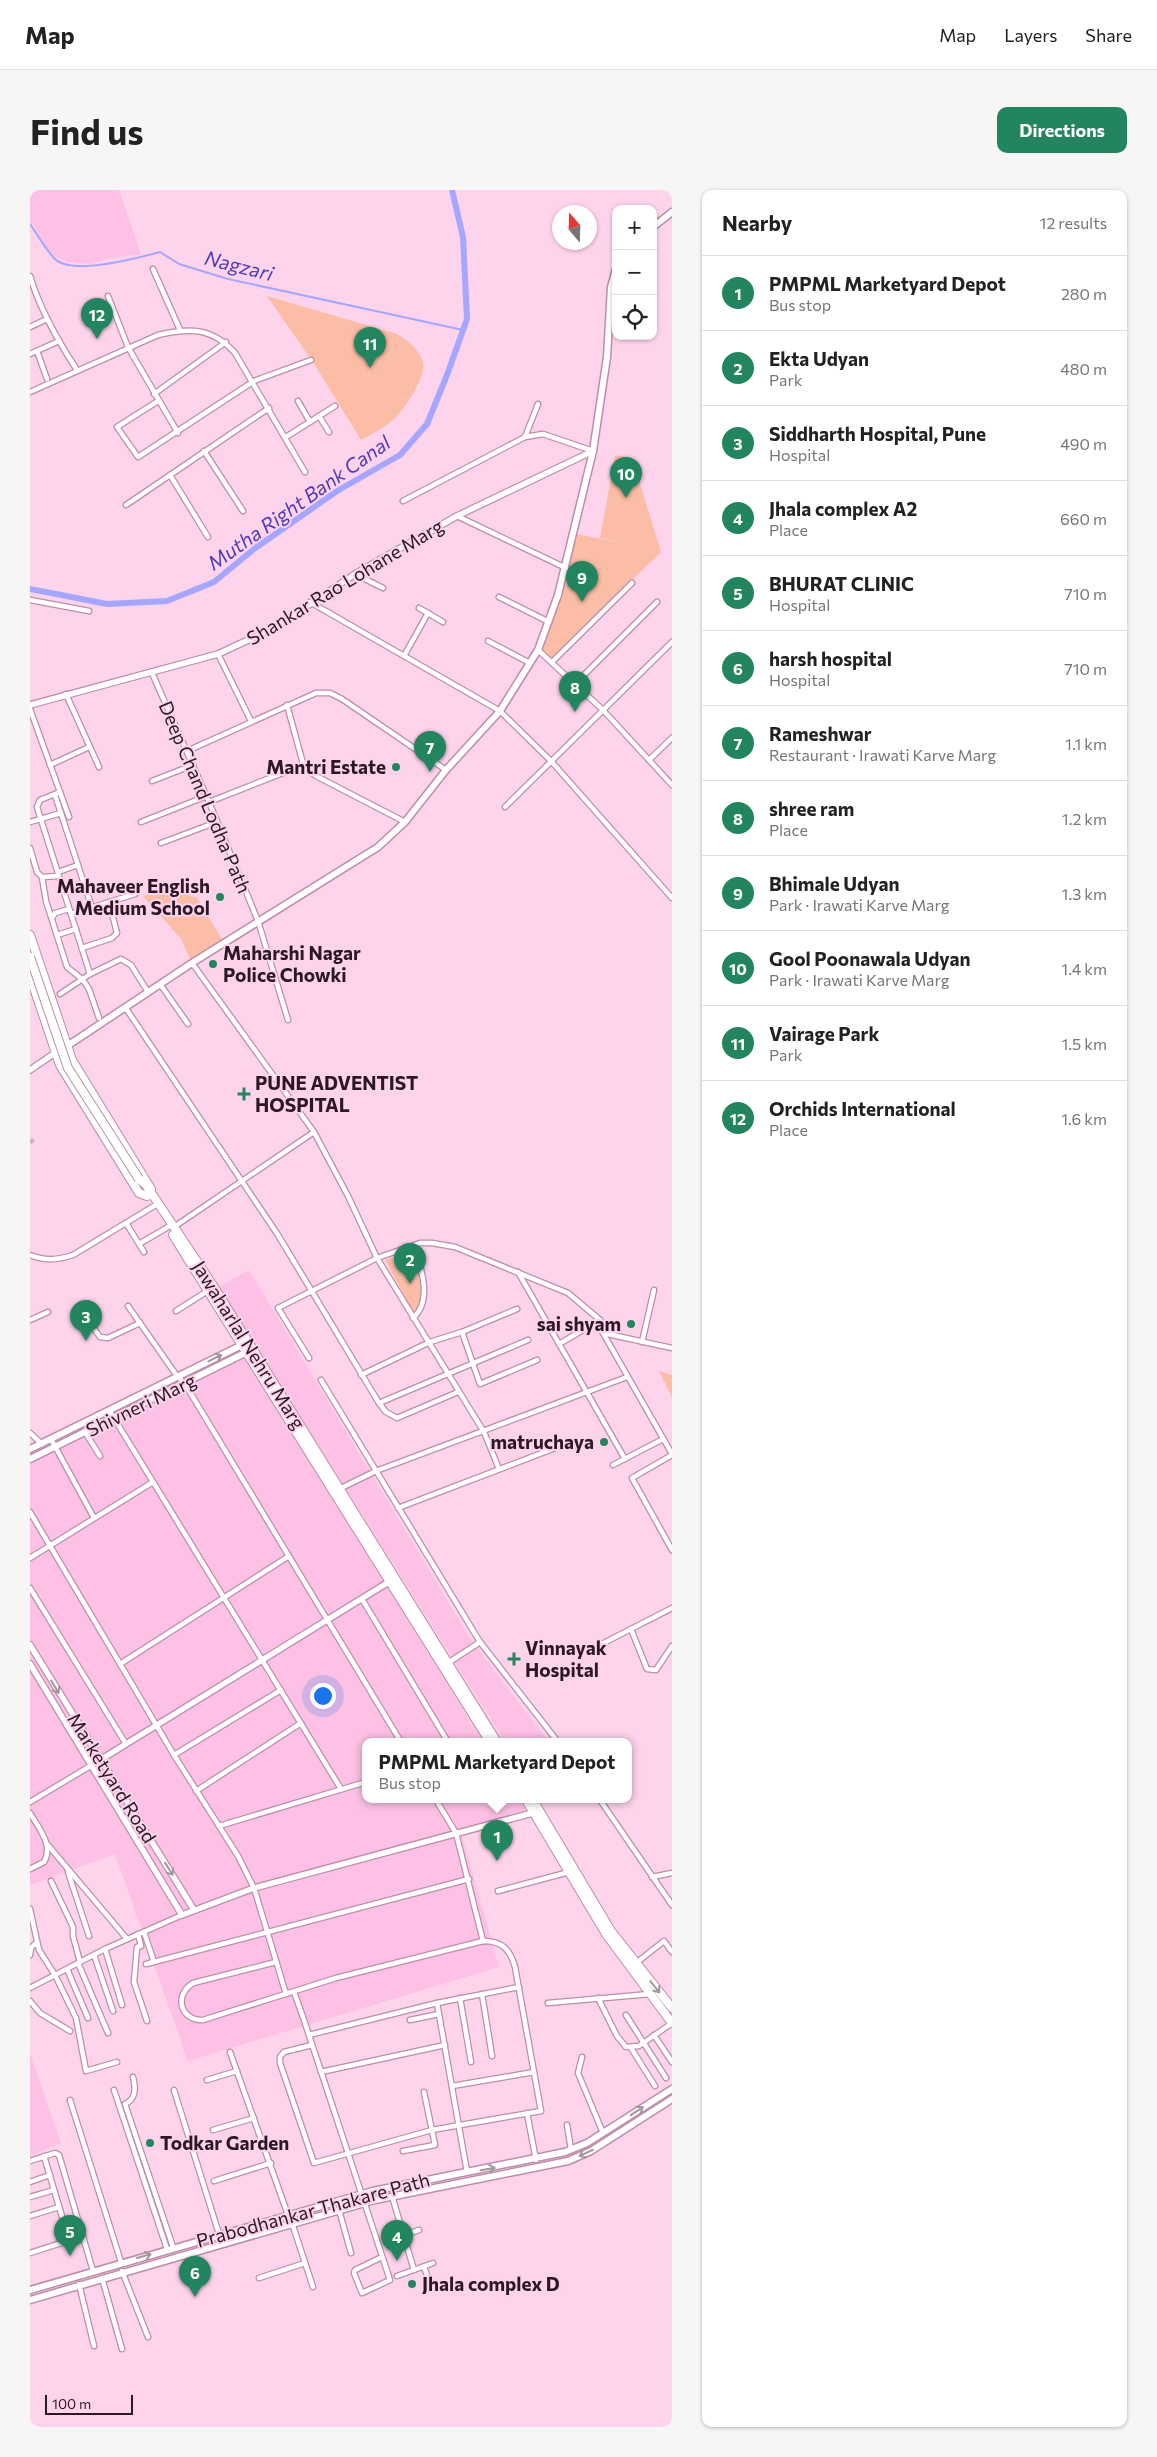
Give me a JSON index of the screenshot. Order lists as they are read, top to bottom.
{
  "streets": {
    "main road": ["Jawaharlal Nehru Marg", "Shivneri Marg", "Prabodhankar Thakare Path"],
    "street": ["Shankar Rao Lohane Marg", "Deep Chand Lodha Path", "Marketyard Road"]
  },
  "crossings": [
    ["Shankar Rao Lohane Marg", "Deep Chand Lodha Path"],
    ["Jawaharlal Nehru Marg", "Shivneri Marg"]
  ],
  "water": ["Nagzari", "Mutha Right Bank Canal"],
  "places": {
    "other": [
      "Mantri Estate",
      "Mahaveer English Medium School",
      "Maharshi Nagar Police Chowki",
      "sai shyam",
      "matruchaya",
      "Todkar Garden",
      "Jhala complex D"
    ],
    "health": ["PUNE ADVENTIST HOSPITAL", "Vinnayak Hospital"]
  },
  "scale_bar": "100 m",
  "north": "top",
  "page": {
    "header": "Map",
    "nav": ["Map", "Layers", "Share"],
    "buttons": "Directions",
    "title": "Find us",
    "heading": ["Nearby", "12 results"],
    "map_buttons": ["+", "−"],
    "list": [
      {
        "mark": "1",
        "name": "PMPML Marketyard Depot",
        "note": "Bus stop",
        "value": "280 m"
      },
      {
        "mark": "2",
        "name": "Ekta Udyan",
        "note": "Park",
        "value": "480 m"
      },
      {
        "mark": "3",
        "name": "Siddharth Hospital, Pune",
        "note": "Hospital",
        "value": "490 m"
      },
      {
        "mark": "4",
        "name": "Jhala complex A2",
        "note": "Place",
        "value": "660 m"
      },
      {
        "mark": "5",
        "name": "BHURAT CLINIC",
        "note": "Hospital",
        "value": "710 m"
      },
      {
        "mark": "6",
        "name": "harsh hospital",
        "note": "Hospital",
        "value": "710 m"
      },
      {
        "mark": "7",
        "name": "Rameshwar",
        "note": "Restaurant · Irawati Karve Marg",
        "value": "1.1 km"
      },
      {
        "mark": "8",
        "name": "shree ram",
        "note": "Place",
        "value": "1.2 km"
      },
      {
        "mark": "9",
        "name": "Bhimale Udyan",
        "note": "Park · Irawati Karve Marg",
        "value": "1.3 km"
      },
      {
        "mark": "10",
        "name": "Gool Poonawala Udyan",
        "note": "Park · Irawati Karve Marg",
        "value": "1.4 km"
      },
      {
        "mark": "11",
        "name": "Vairage Park",
        "note": "Park",
        "value": "1.5 km"
      },
      {
        "mark": "12",
        "name": "Orchids International",
        "note": "Place",
        "value": "1.6 km"
      }
    ],
    "pins": [
      "12",
      "11",
      "10",
      "9",
      "8",
      "7",
      "2",
      "3",
      "1",
      "5",
      "4",
      "6"
    ],
    "popup": ["PMPML Marketyard Depot", "Bus stop"],
    "scale": "100 m"
  }
}
